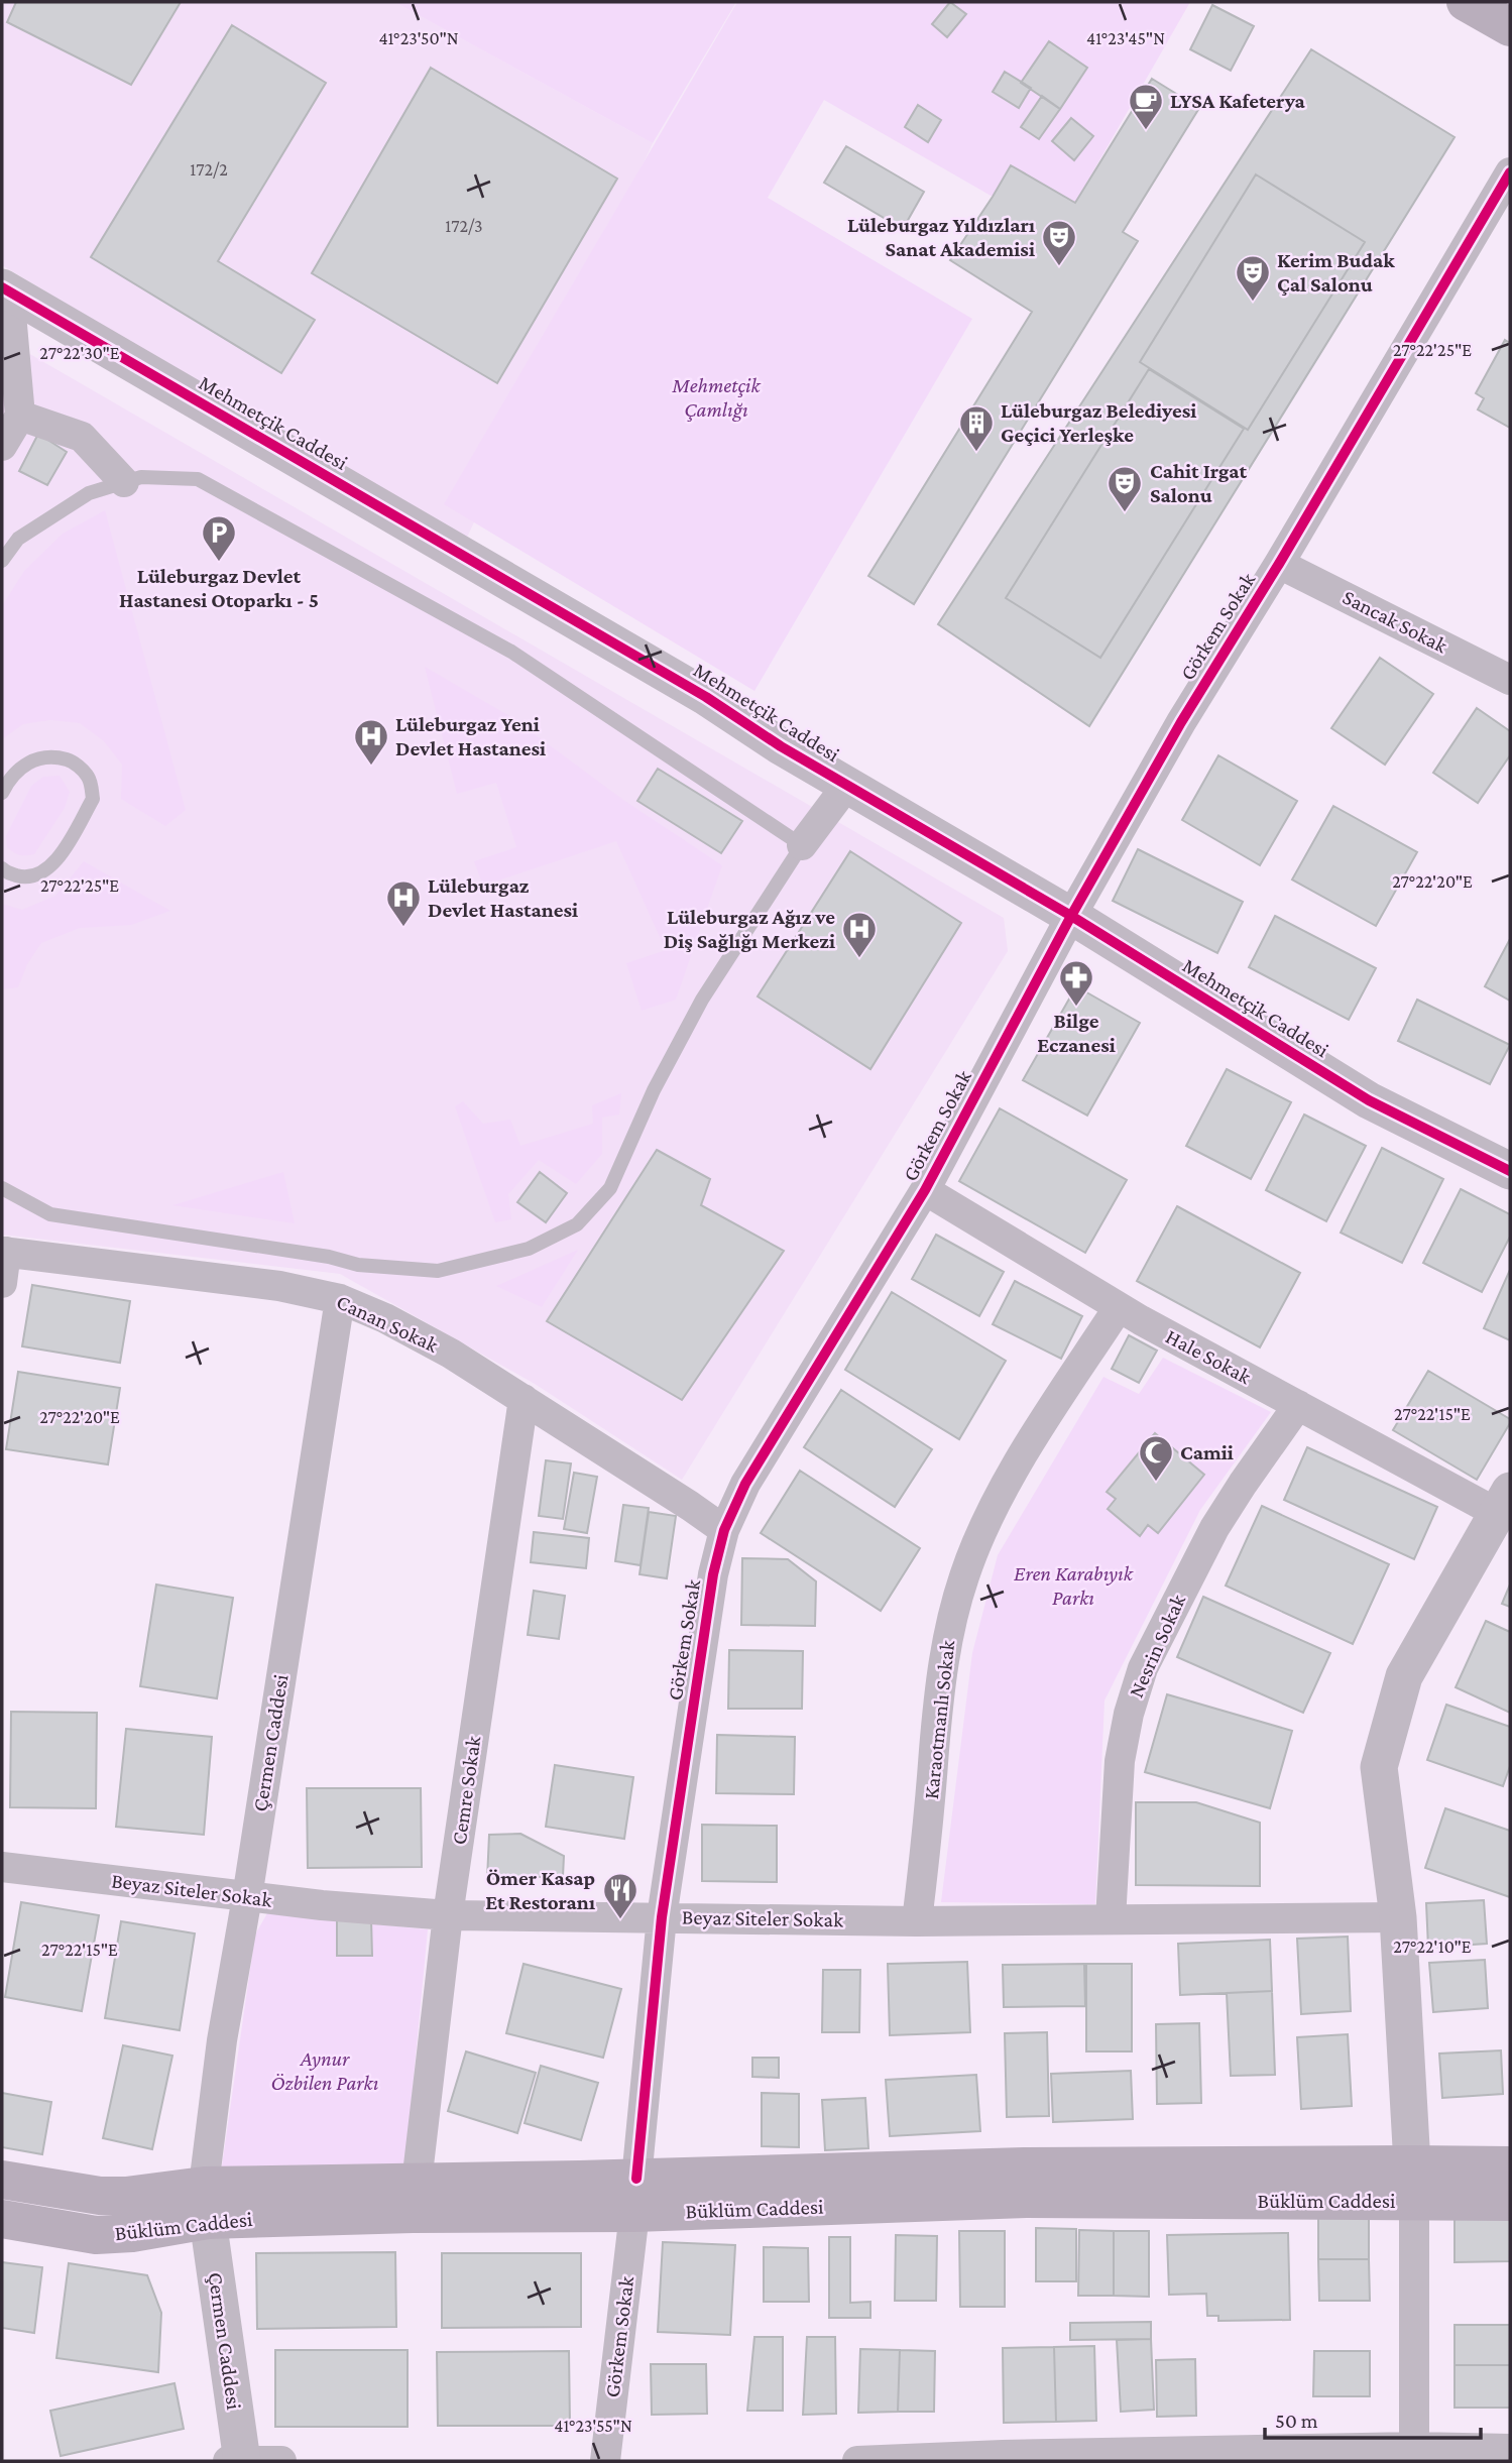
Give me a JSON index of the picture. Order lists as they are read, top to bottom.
{
  "streets": {
    "main road": ["Büklüm Caddesi"],
    "street": [
      "Mehmetçik Caddesi",
      "Sancak Sokak",
      "Görkem Sokak",
      "Canan Sokak",
      "Hale Sokak",
      "Nesrin Sokak",
      "Karaotmanlı Sokak",
      "Çermen Caddesi",
      "Cemre Sokak",
      "Beyaz Siteler Sokak"
    ]
  },
  "crossings": [
    ["Mehmetçik Caddesi", "Görkem Sokak"],
    ["Sancak Sokak", "Görkem Sokak"],
    ["Görkem Sokak", "Canan Sokak"],
    ["Görkem Sokak", "Hale Sokak"],
    ["Görkem Sokak", "Beyaz Siteler Sokak"],
    ["Görkem Sokak", "Büklüm Caddesi"],
    ["Canan Sokak", "Çermen Caddesi"],
    ["Canan Sokak", "Cemre Sokak"],
    ["Hale Sokak", "Nesrin Sokak"],
    ["Hale Sokak", "Karaotmanlı Sokak"],
    ["Nesrin Sokak", "Beyaz Siteler Sokak"],
    ["Karaotmanlı Sokak", "Beyaz Siteler Sokak"],
    ["Çermen Caddesi", "Beyaz Siteler Sokak"],
    ["Çermen Caddesi", "Büklüm Caddesi"],
    ["Cemre Sokak", "Beyaz Siteler Sokak"],
    ["Cemre Sokak", "Büklüm Caddesi"]
  ],
  "parks": ["Mehmetçik Çamlığı", "Eren Karabıyık Parkı", "Aynur Özbilen Parkı"],
  "places": {
    "cafe": ["LYSA Kafeterya"],
    "theatre": ["Lüleburgaz Yıldızları Sanat Akademisi", "Kerim Budak Çal Salonu", "Cahit Irgat Salonu"],
    "building": ["Lüleburgaz Belediyesi Geçici Yerleşke"],
    "parking": ["Lüleburgaz Devlet Hastanesi Otoparkı - 5"],
    "hospital": ["Lüleburgaz Yeni Devlet Hastanesi", "Lüleburgaz Devlet Hastanesi", "Lüleburgaz Ağız ve Diş Sağlığı Merkezi"],
    "pharmacy": ["Bilge Eczanesi"],
    "mosque": ["Camii"],
    "restaurant": ["Ömer Kasap Et Restoranı"]
  },
  "house_numbers": ["172/2", "172/3"],
  "scale_bar": "50 m",
  "coordinates": [
    "41°23'50\"N",
    "41°23'45\"N",
    "27°22'25\"E",
    "27°22'30\"E",
    "27°22'20\"E",
    "27°22'15\"E",
    "27°22'10\"E",
    "41°23'55\"N"
  ]
}
